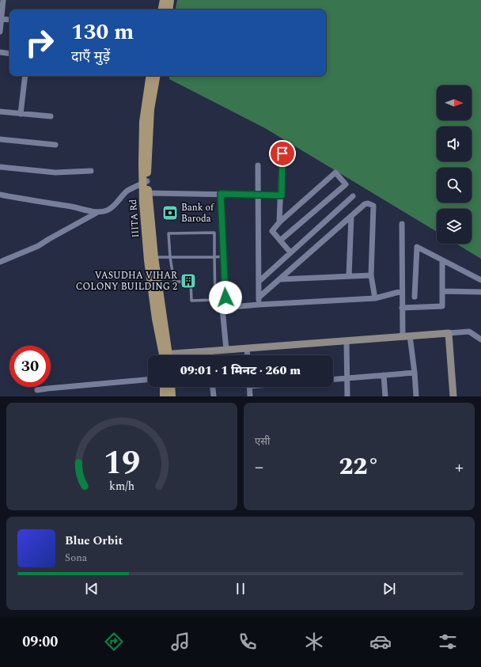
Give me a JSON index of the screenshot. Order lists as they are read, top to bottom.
{
  "streets": {
    "main road": ["IIITA Rd"]
  },
  "places": {
    "bank": ["Bank of Baroda"],
    "building": ["VASUDHA VIHAR COLONY BUILDING 2"]
  },
  "north": "right",
  "page": {
    "turn": ["130 m", "दाएँ मुड़ें"],
    "limit": "30",
    "trip": "09:01 · 1 मिनट · 260 m",
    "tile": "एसी",
    "heat": ["−", "22°", "+"],
    "song": ["Blue Orbit", "Sona"],
    "tabs": "09:00",
    "gauge": ["19", "km/h"]
  }
}
